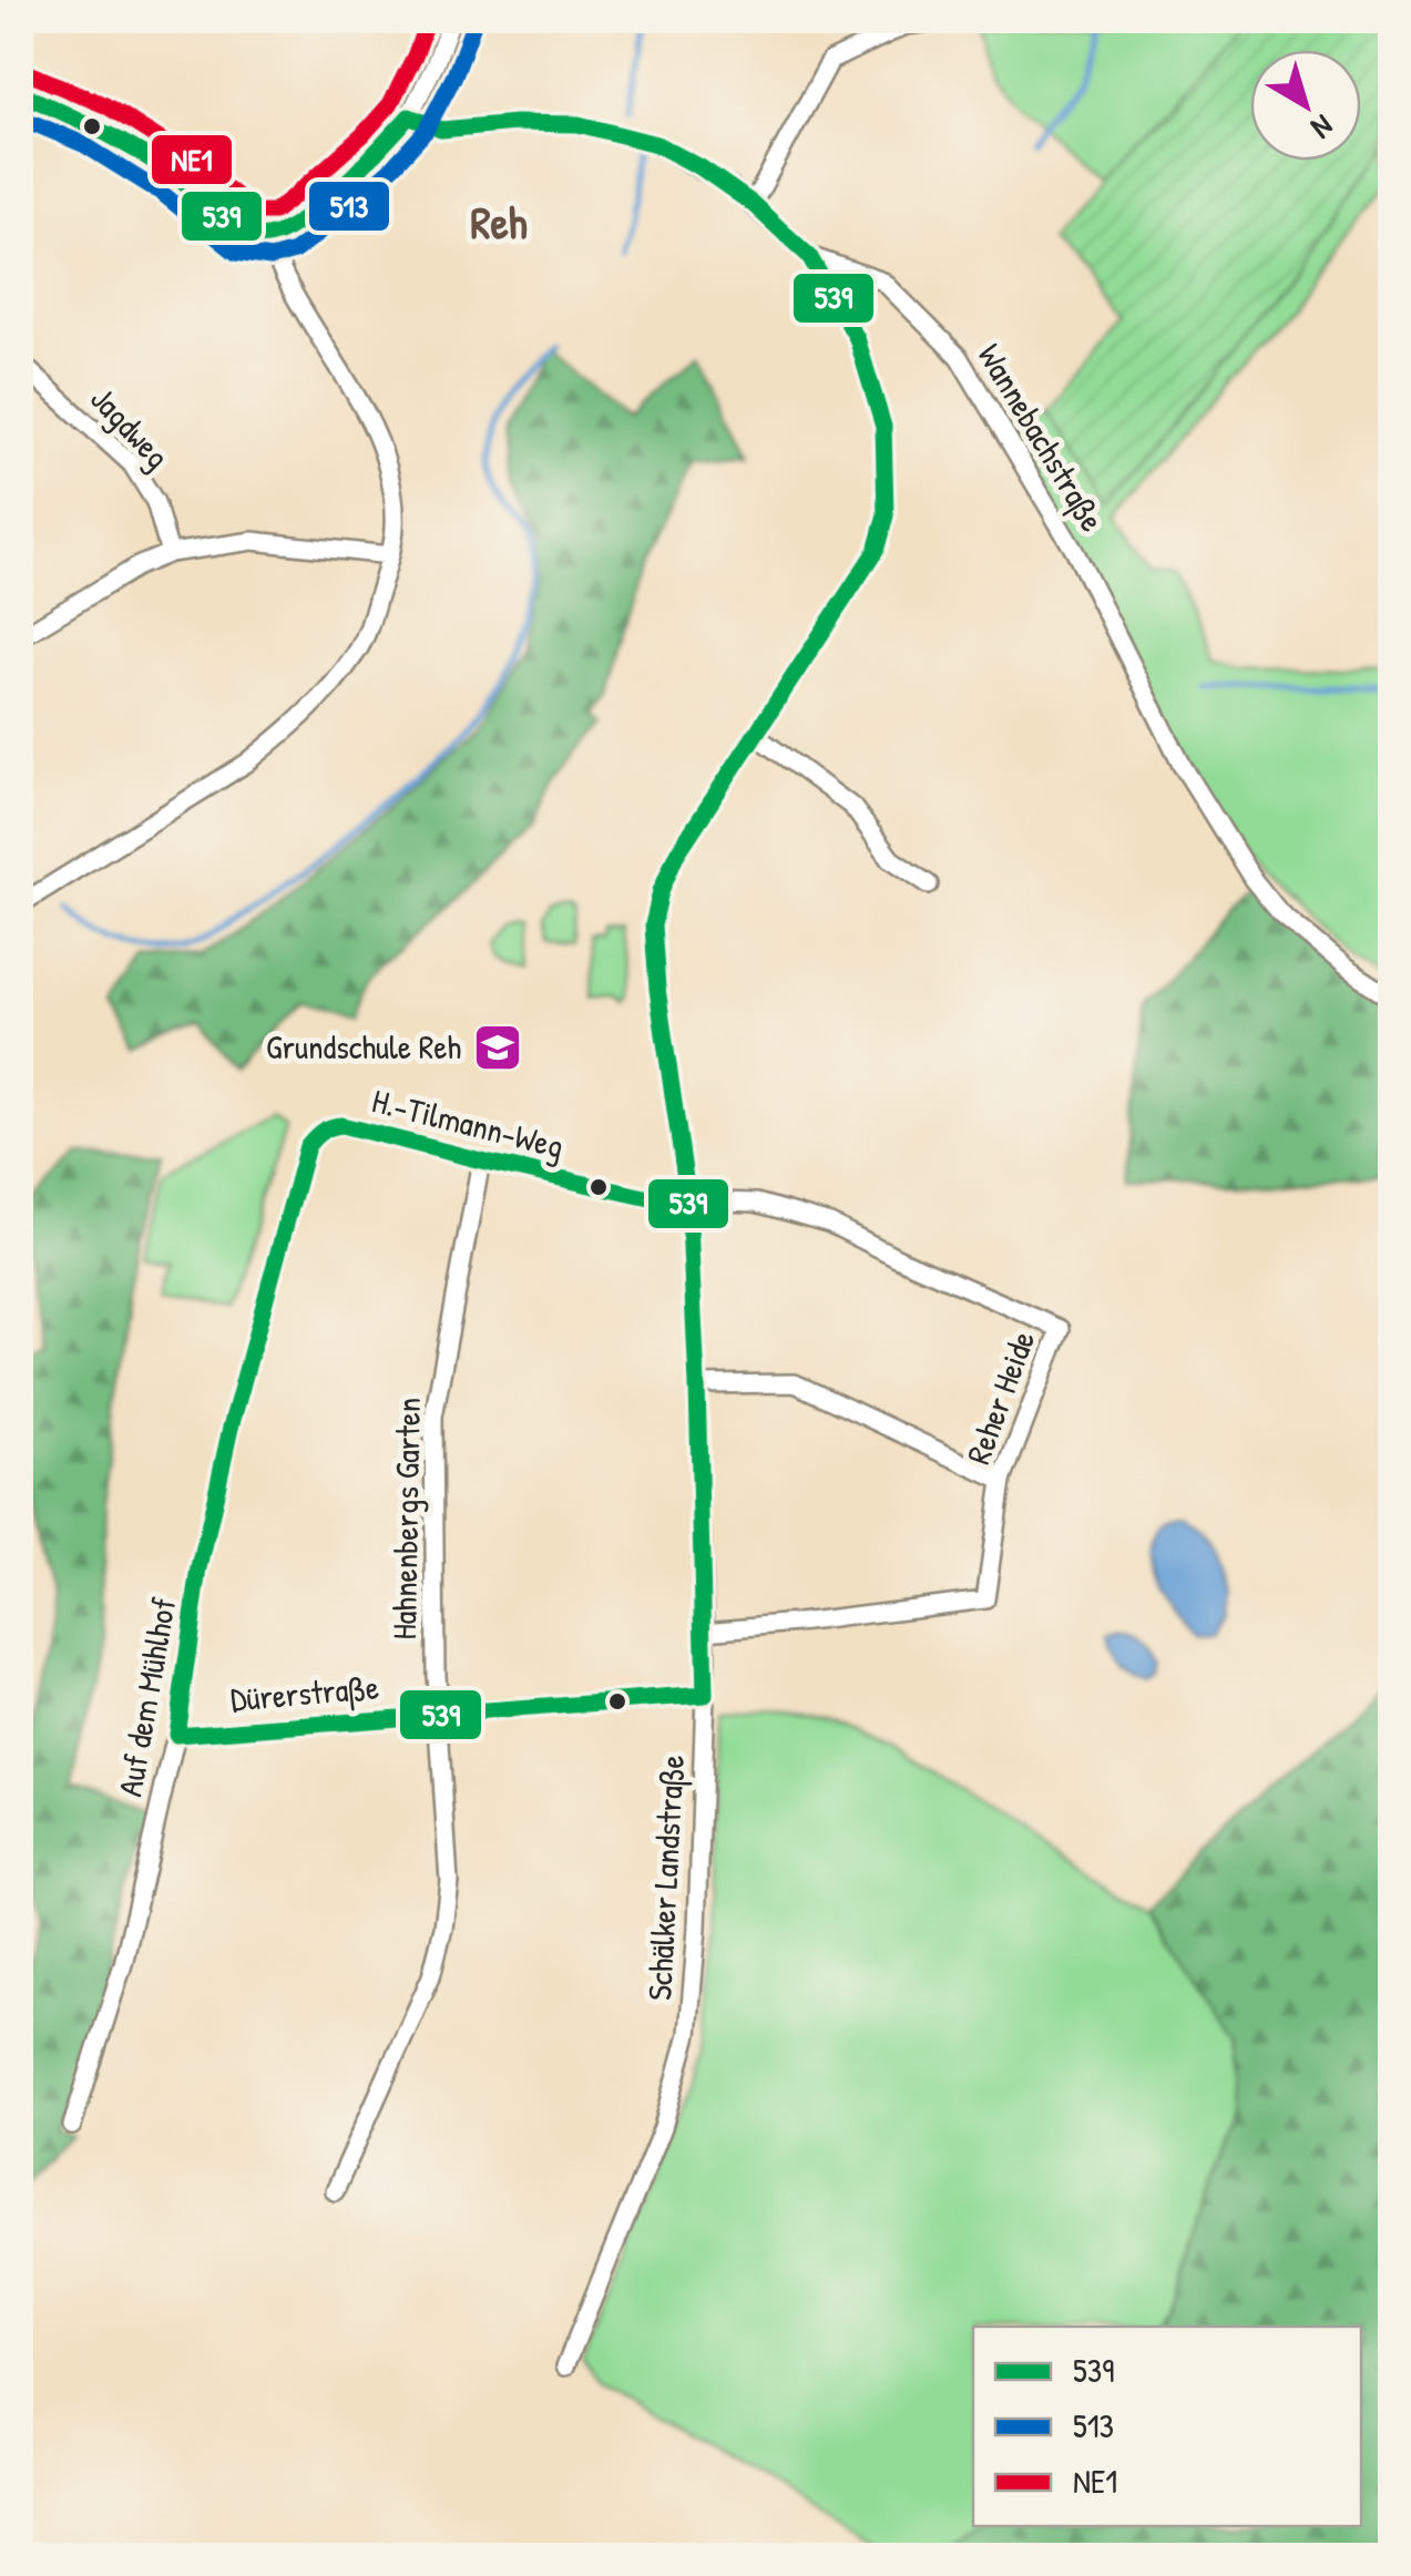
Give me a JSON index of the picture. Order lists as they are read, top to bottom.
{
  "streets": {
    "street": [
      "Jagdweg",
      "Wannebachstraße",
      "H.-Tilmann-Weg",
      "Reher Heide",
      "Hahnenbergs Garten",
      "Dürerstraße",
      "Auf dem Mühlhof",
      "Schälker Landstraße"
    ]
  },
  "crossings": [
    ["Wannebachstraße", "Schälker Landstraße"],
    ["H.-Tilmann-Weg", "Reher Heide"],
    ["H.-Tilmann-Weg", "Hahnenbergs Garten"],
    ["H.-Tilmann-Weg", "Auf dem Mühlhof"],
    ["H.-Tilmann-Weg", "Schälker Landstraße"],
    ["Reher Heide", "Schälker Landstraße"],
    ["Hahnenbergs Garten", "Dürerstraße"],
    ["Dürerstraße", "Auf dem Mühlhof"],
    ["Dürerstraße", "Schälker Landstraße"]
  ],
  "districts": ["Reh"],
  "places": {
    "school or university": ["Grundschule Reh"]
  },
  "lines": ["transit line NE1", "transit line 513", "transit line 539"],
  "legend": ["539", "513", "NE1"],
  "north": "bottom right"
}
